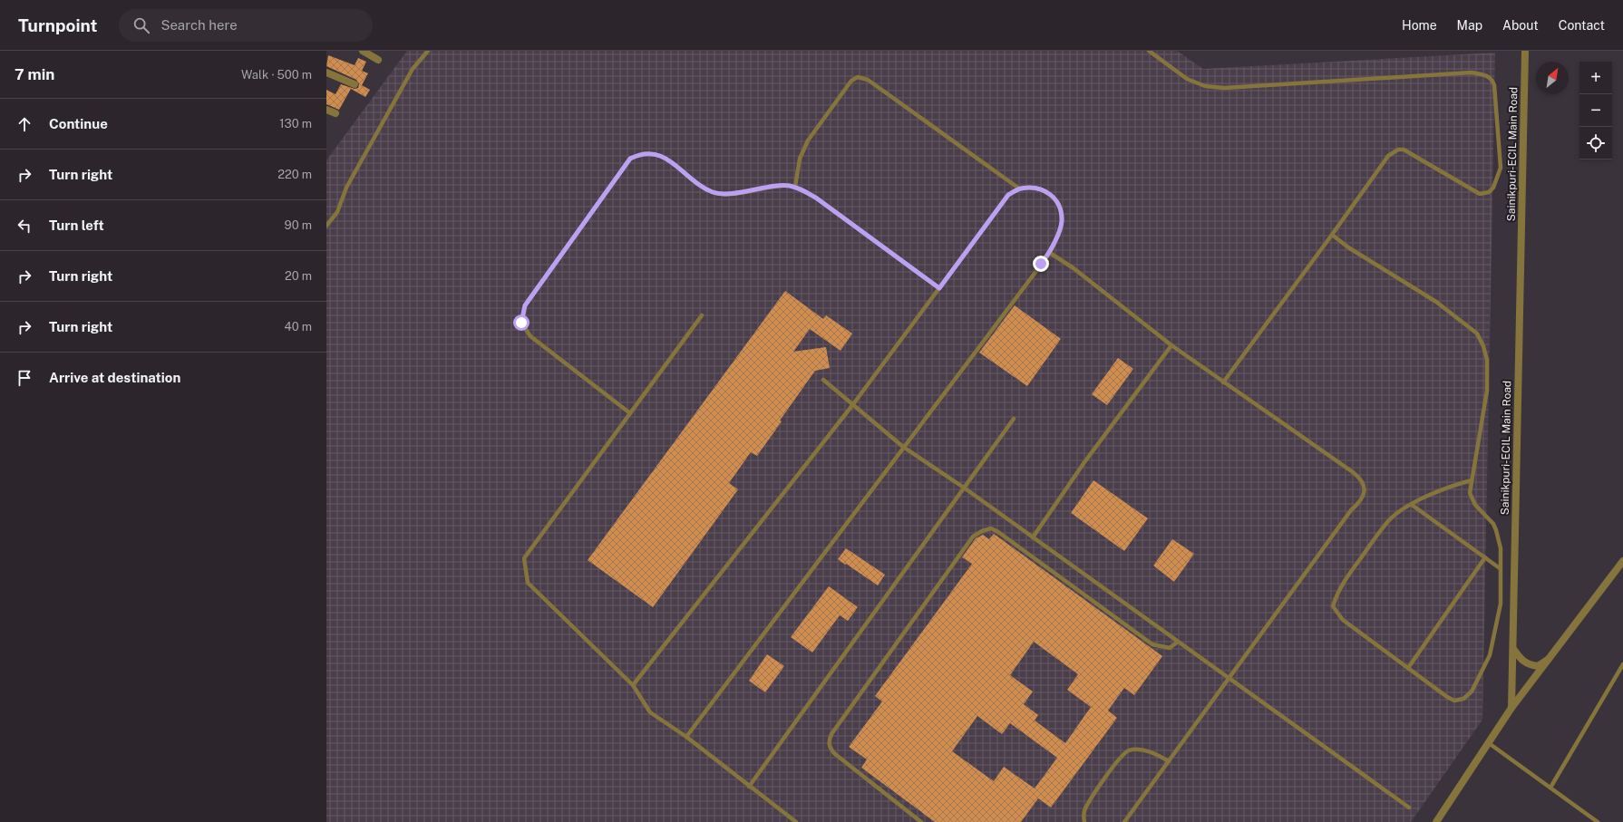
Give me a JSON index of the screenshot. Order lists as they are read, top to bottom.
{
  "streets": {
    "street": ["Sainikpuri-ECIL Main Road"]
  },
  "north": "top right",
  "page": {
    "header": "Turnpoint",
    "search": "Search here",
    "nav": [
      "Home",
      "Map",
      "About",
      "Contact"
    ],
    "heading": ["7 min", "Walk · 500 m"],
    "map_buttons": ["+", "−"],
    "list": [
      ["Continue", "130 m"],
      ["Turn right", "220 m"],
      ["Turn left", "90 m"],
      ["Turn right", "20 m"],
      ["Turn right", "40 m"],
      "Arrive at destination"
    ]
  }
}
